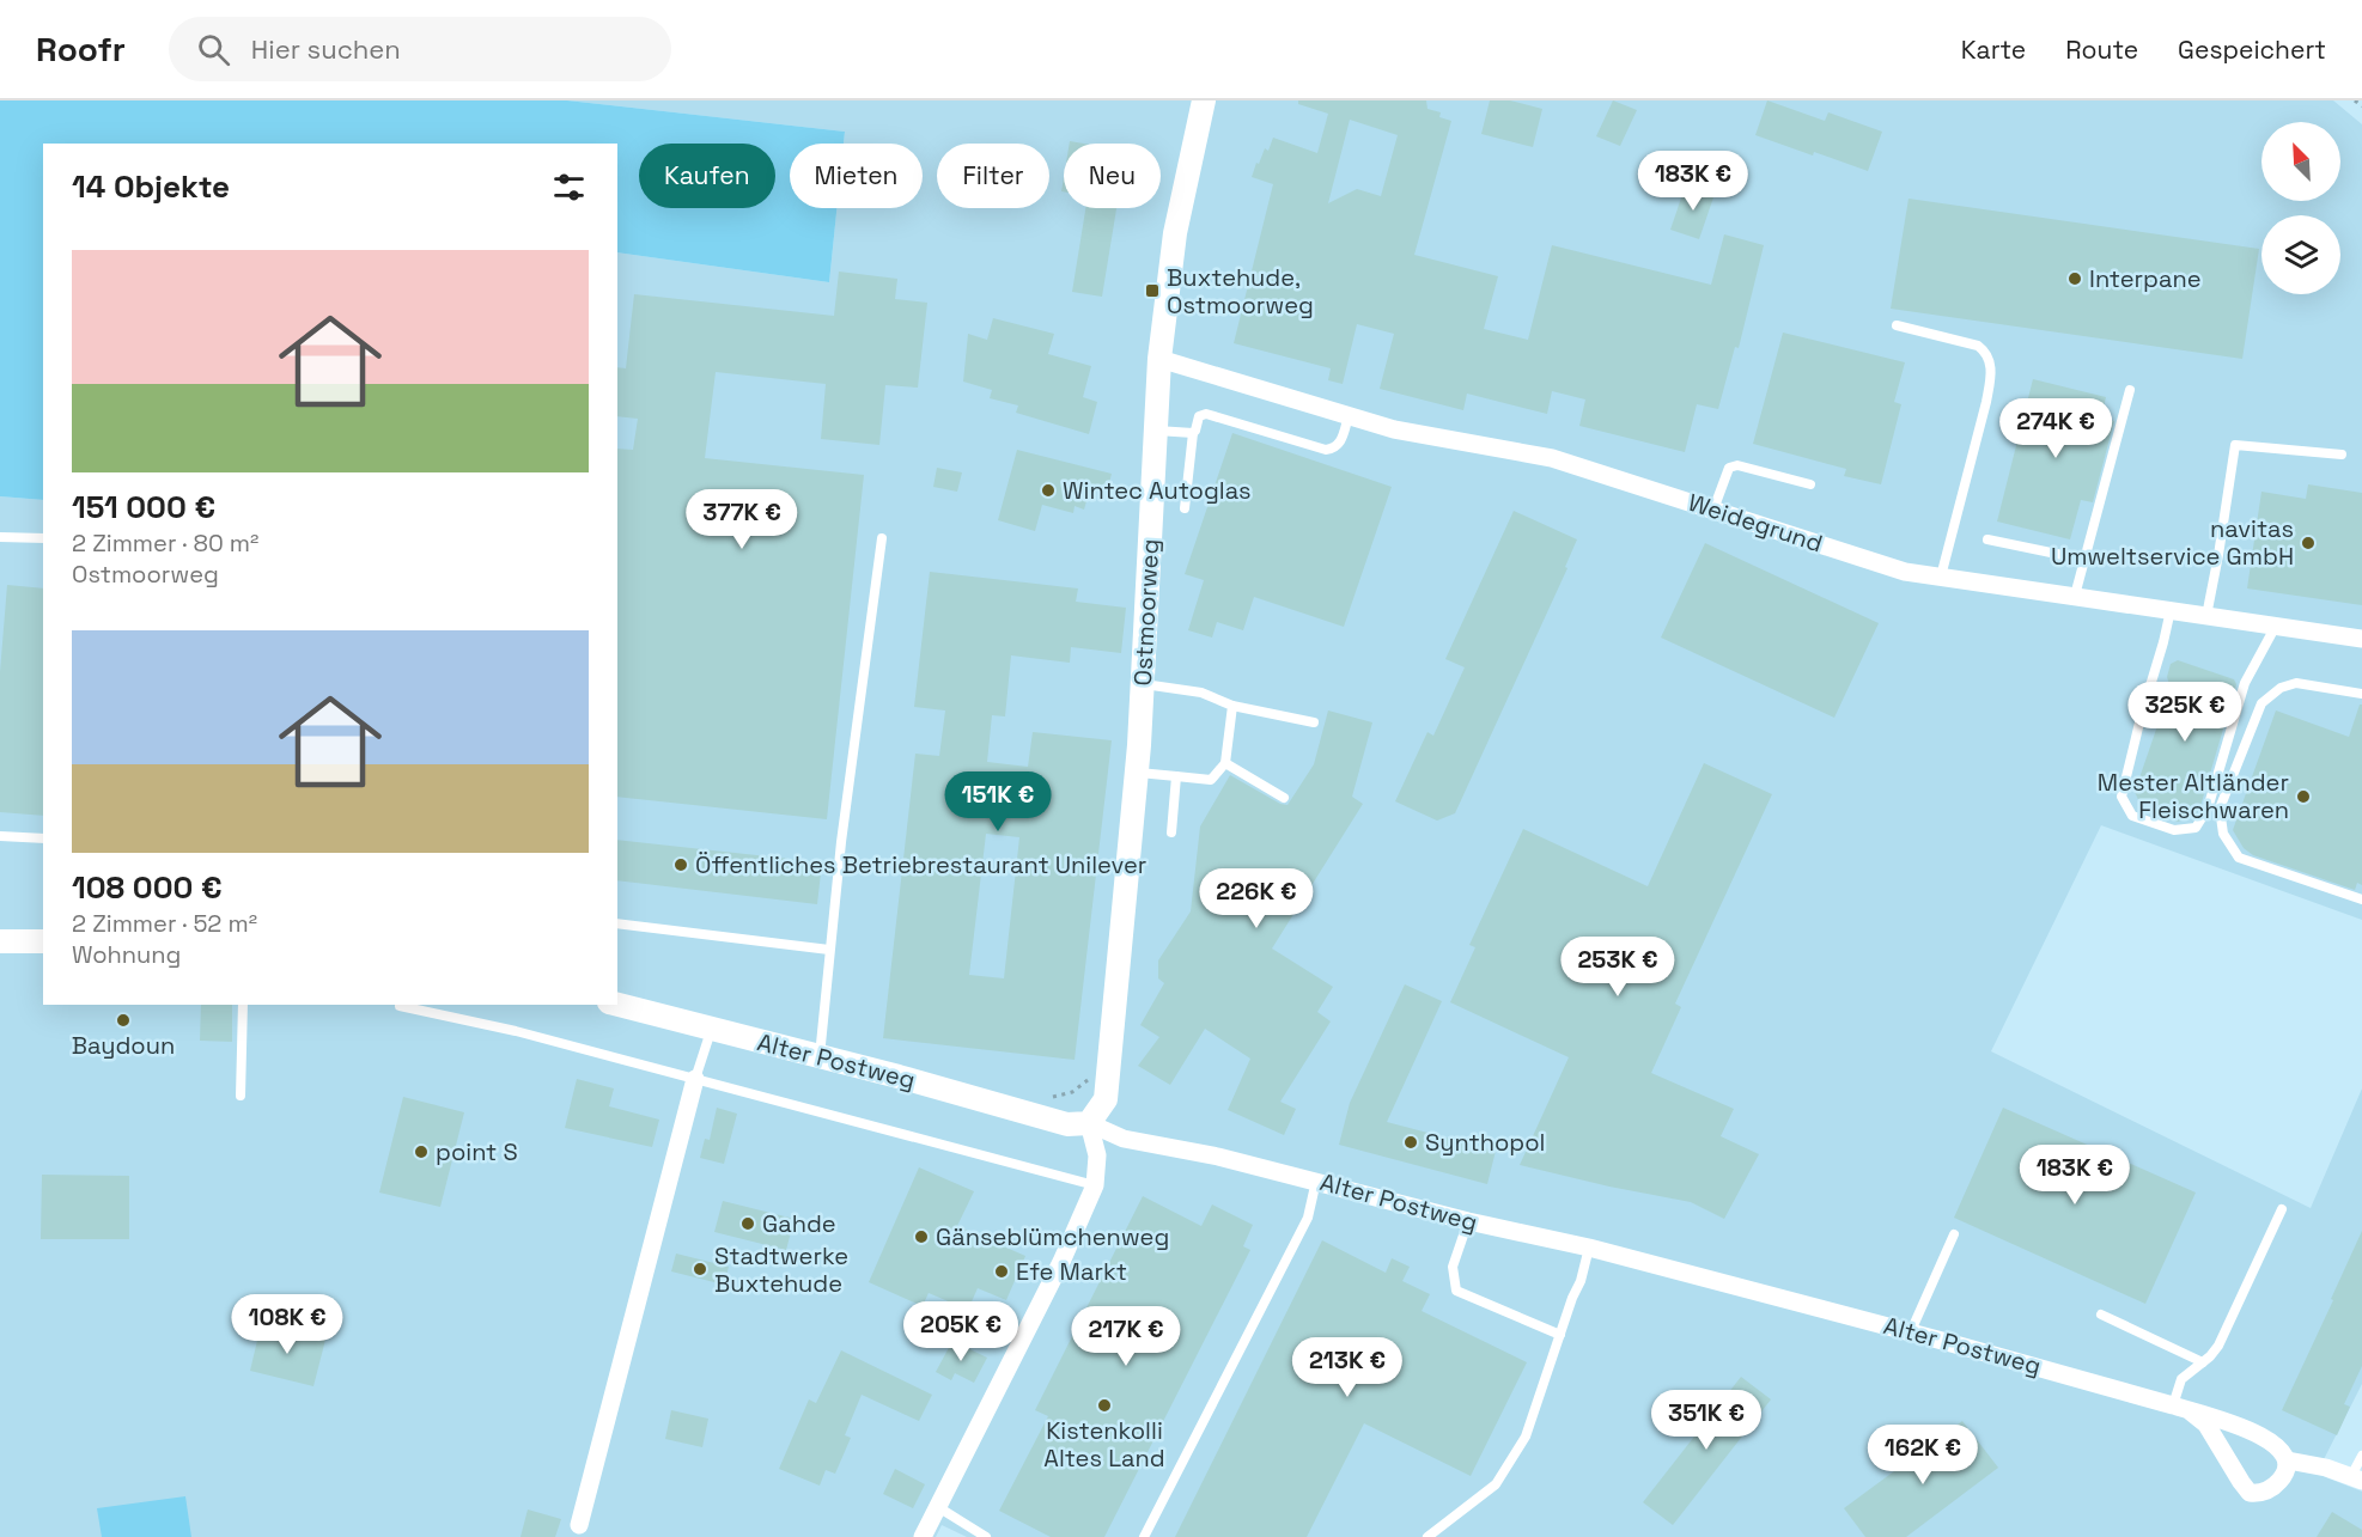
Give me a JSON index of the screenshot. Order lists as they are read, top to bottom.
{
  "streets": {
    "street": ["Weidegrund", "Ostmoorweg", "Alter Postweg"]
  },
  "crossings": [
    ["Weidegrund", "Ostmoorweg"],
    ["Ostmoorweg", "Alter Postweg"]
  ],
  "places": {
    "other": [
      "Interpane",
      "Wintec Autoglas",
      "navitas Umweltservice GmbH",
      "Mester Altländer Fleischwaren",
      "Öffentliches Betriebrestaurant Unilever",
      "Baydoun",
      "Synthopol",
      "point S",
      "Gahde",
      "Gänseblümchenweg",
      "Stadtwerke Buxtehude",
      "Efe Markt",
      "Kistenkolli Altes Land"
    ],
    "transit": ["Buxtehude, Ostmoorweg"]
  },
  "north": "top left",
  "page": {
    "header": "Roofr",
    "search": "Hier suchen",
    "nav": ["Karte", "Route", "Gespeichert"],
    "chip": [
      "Kaufen",
      "Mieten",
      "Filter",
      "Neu"
    ],
    "heading": "14 Objekte",
    "price": [
      "183K €",
      "274K €",
      "377K €",
      "325K €",
      "151K €",
      "226K €",
      "253K €",
      "183K €",
      "108K €",
      "205K €",
      "217K €",
      "213K €",
      "351K €",
      "162K €"
    ],
    "list": [
      {
        "name": "151 000 €",
        "note": "2 Zimmer · 80 m² · Ostmoorweg"
      },
      {
        "name": "108 000 €",
        "note": "2 Zimmer · 52 m² · Wohnung"
      }
    ]
  }
}
